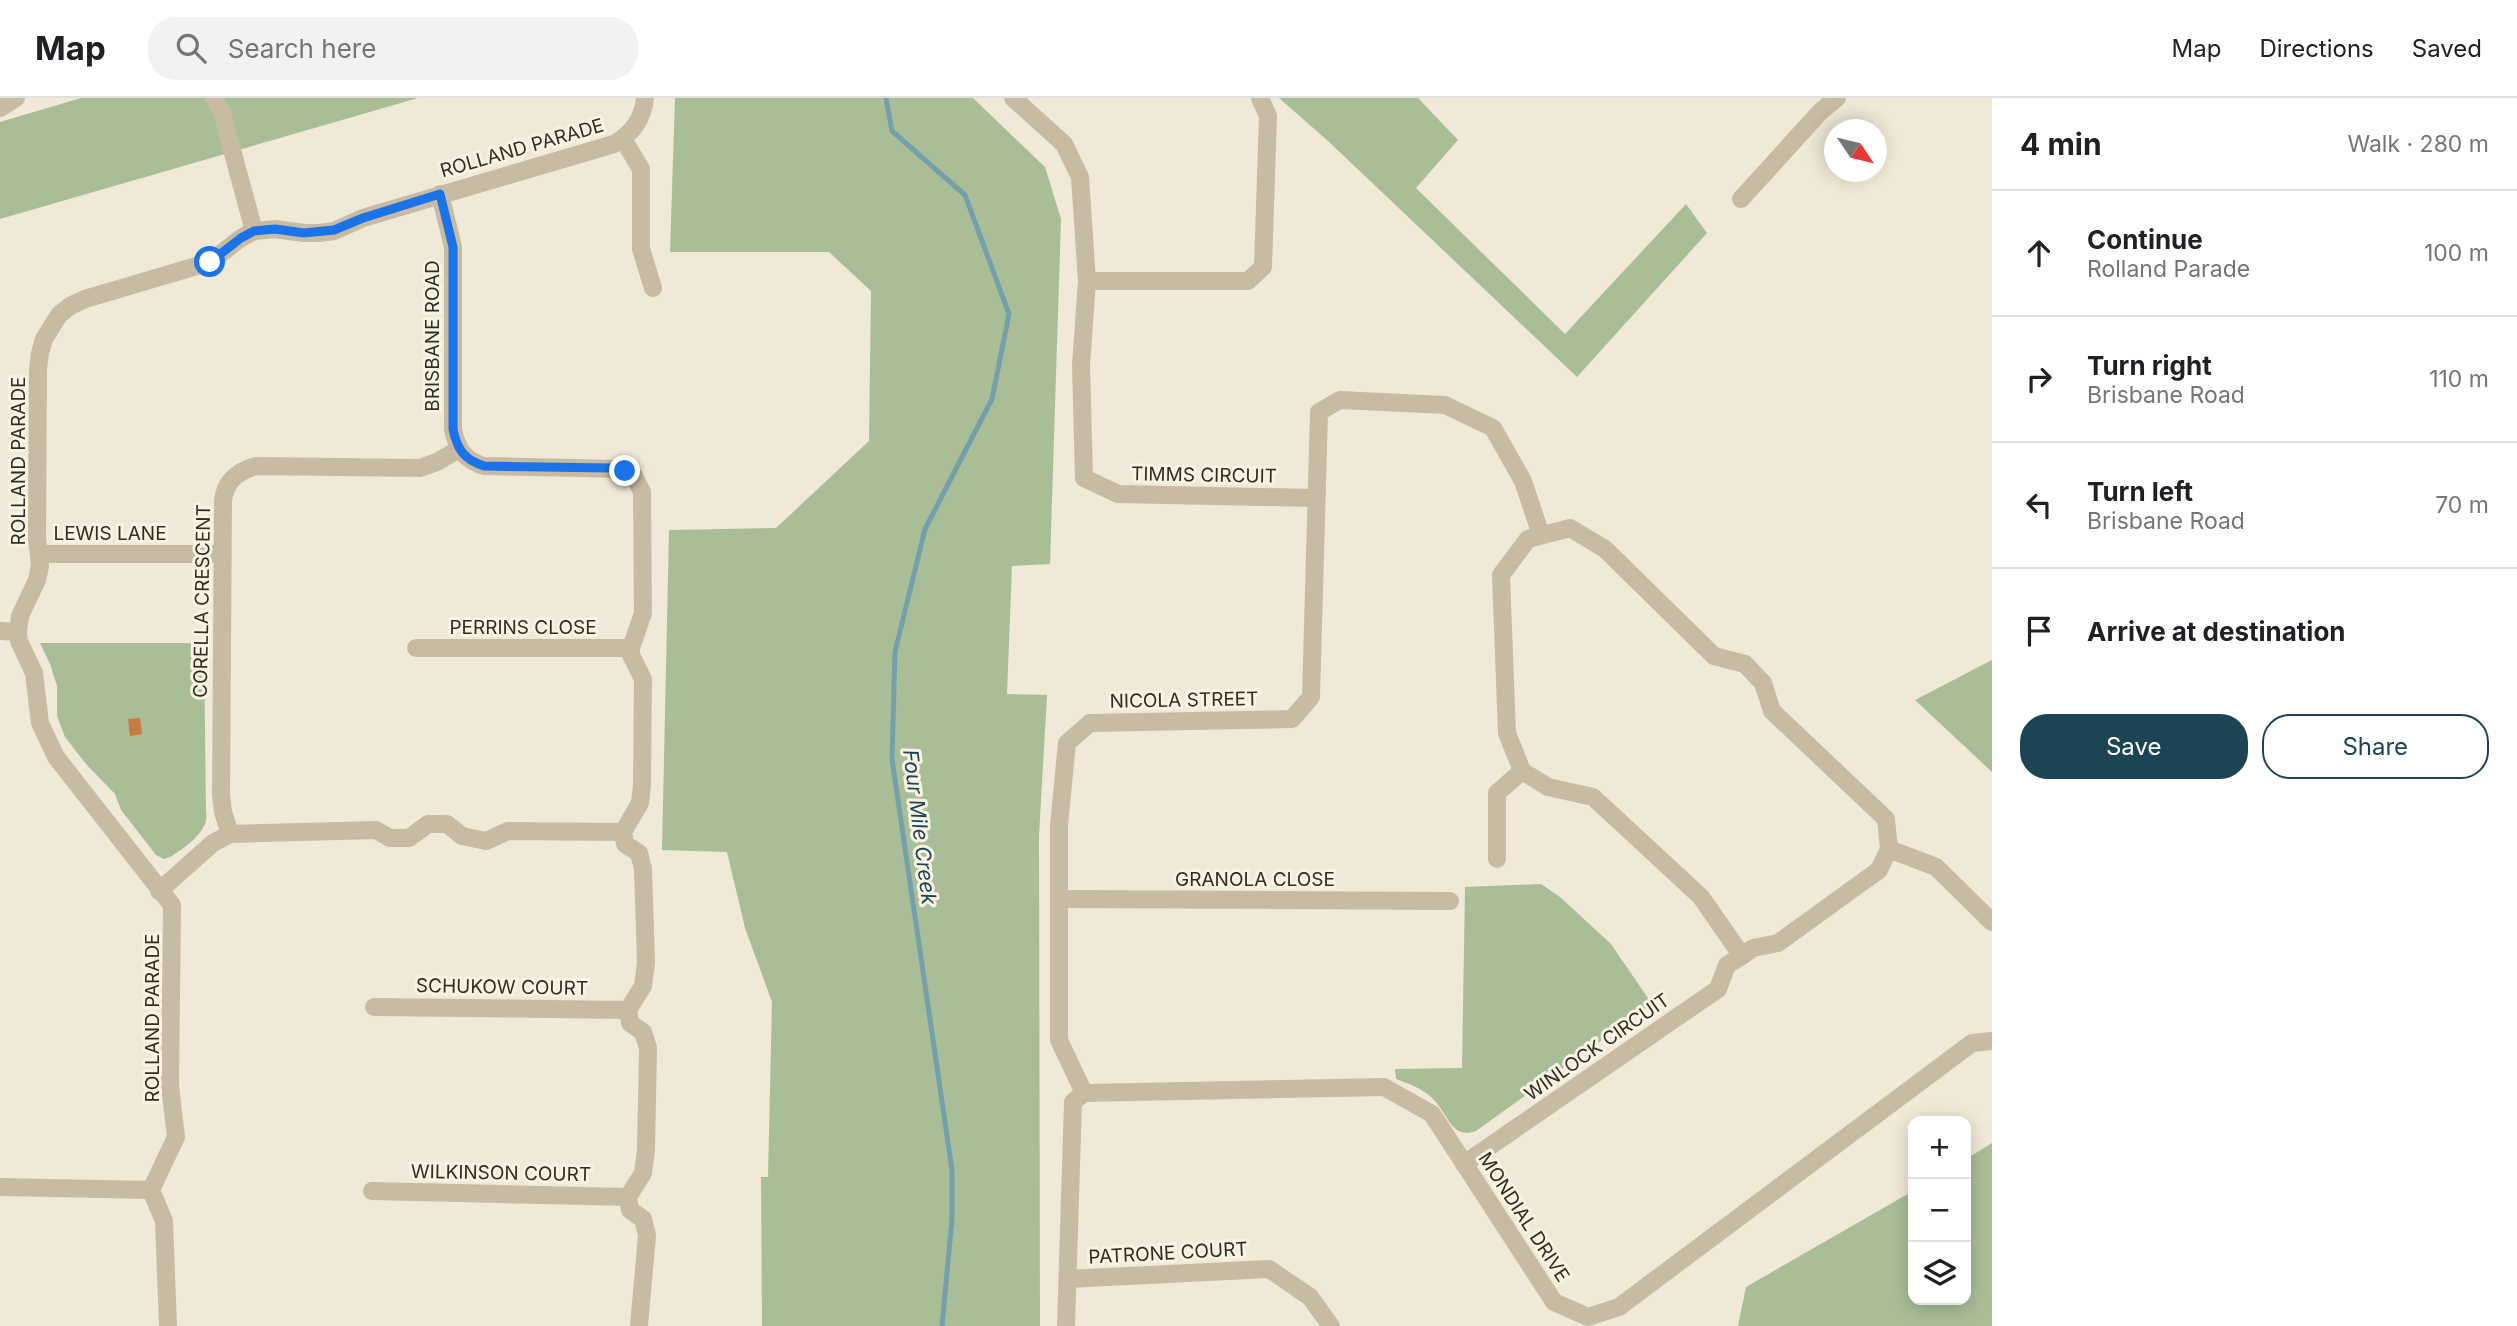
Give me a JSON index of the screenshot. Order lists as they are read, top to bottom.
{
  "streets": {
    "street": [
      "ROLLAND PARADE",
      "BRISBANE ROAD",
      "TIMMS CIRCUIT",
      "LEWIS LANE",
      "CORELLA CRESCENT",
      "PERRINS CLOSE",
      "NICOLA STREET",
      "GRANOLA CLOSE",
      "SCHUKOW COURT",
      "WINLOCK CIRCUIT",
      "WILKINSON COURT",
      "MONDIAL DRIVE",
      "PATRONE COURT"
    ]
  },
  "crossings": [
    ["ROLLAND PARADE", "BRISBANE ROAD"],
    ["ROLLAND PARADE", "LEWIS LANE"],
    ["BRISBANE ROAD", "CORELLA CRESCENT"],
    ["TIMMS CIRCUIT", "NICOLA STREET"],
    ["LEWIS LANE", "CORELLA CRESCENT"],
    ["NICOLA STREET", "GRANOLA CLOSE"],
    ["NICOLA STREET", "MONDIAL DRIVE"],
    ["WINLOCK CIRCUIT", "MONDIAL DRIVE"]
  ],
  "water": ["Four Mile Creek"],
  "north": "bottom right",
  "page": {
    "header": "Map",
    "search": "Search here",
    "nav": ["Map", "Directions", "Saved"],
    "heading": ["4 min", "Walk · 280 m"],
    "list": [
      ["Continue", "Rolland Parade", "100 m"],
      ["Turn right", "Brisbane Road", "110 m"],
      ["Turn left", "Brisbane Road", "70 m"],
      "Arrive at destination"
    ],
    "buttons": ["Save", "Share"],
    "map_buttons": ["+", "−"]
  }
}
